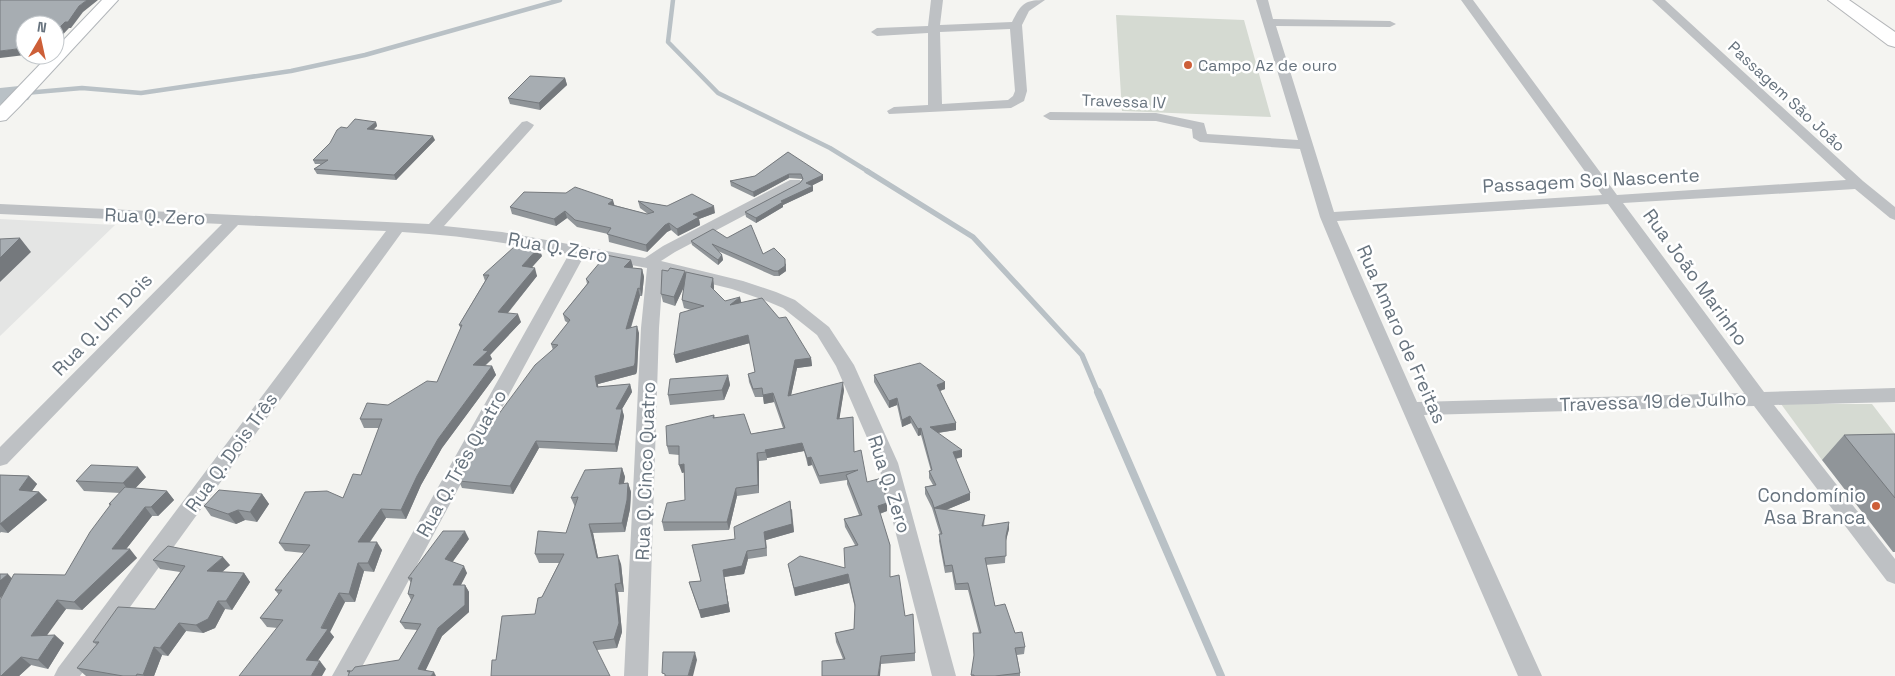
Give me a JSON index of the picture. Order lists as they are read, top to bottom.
{
  "streets": {
    "street": [
      "Passagem São João",
      "Travessa IV",
      "Passagem Sol Nascente",
      "Rua Q. Zero",
      "Rua João Marinho",
      "Rua Q. Um Dois",
      "Rua Amaro de Freitas",
      "Travessa 19 de Julho",
      "Rua Q. Dois Três",
      "Rua Q. Três Quatro",
      "Rua Q. Cinco Quatro"
    ]
  },
  "crossings": [
    ["Passagem São João", "Passagem Sol Nascente"],
    ["Travessa IV", "Rua Amaro de Freitas"],
    ["Passagem Sol Nascente", "Rua João Marinho"],
    ["Passagem Sol Nascente", "Rua Amaro de Freitas"],
    ["Rua Q. Zero", "Rua Q. Um Dois"],
    ["Rua Q. Zero", "Rua Q. Dois Três"],
    ["Rua Q. Zero", "Rua Q. Três Quatro"],
    ["Rua Q. Zero", "Rua Q. Cinco Quatro"],
    ["Rua João Marinho", "Travessa 19 de Julho"],
    ["Rua Amaro de Freitas", "Travessa 19 de Julho"]
  ],
  "places": ["Campo Az de ouro", "Condomínio Asa Branca"],
  "north": "top"
}
